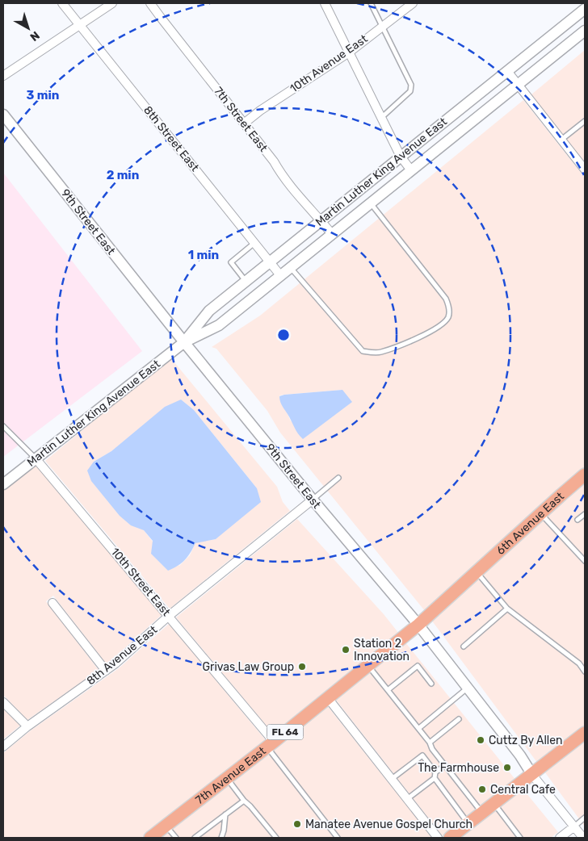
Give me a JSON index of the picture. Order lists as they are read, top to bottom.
{
  "streets": {
    "main road": ["6th Avenue East", "FL 64", "7th Avenue East"],
    "street": [
      "10th Avenue East",
      "7th Street East",
      "8th Street East",
      "Martin Luther King Avenue East",
      "9th Street East",
      "10th Street East",
      "8th Avenue East"
    ]
  },
  "crossings": [
    ["10th Avenue East", "7th Street East"],
    ["7th Street East", "Martin Luther King Avenue East"],
    ["8th Street East", "Martin Luther King Avenue East"],
    ["Martin Luther King Avenue East", "9th Street East"],
    ["Martin Luther King Avenue East", "10th Street East"],
    ["9th Street East", "8th Avenue East"],
    ["9th Street East", "7th Avenue East"],
    ["6th Avenue East", "7th Avenue East"],
    ["10th Street East", "8th Avenue East"],
    ["10th Street East", "7th Avenue East"]
  ],
  "places": [
    "Station 2 Innovation",
    "Grivas Law Group",
    "Cuttz By Allen",
    "The Farmhouse",
    "Central Cafe",
    "Manatee Avenue Gospel Church"
  ],
  "north": "bottom right",
  "rings": ["3 min", "2 min", "1 min"]
}
